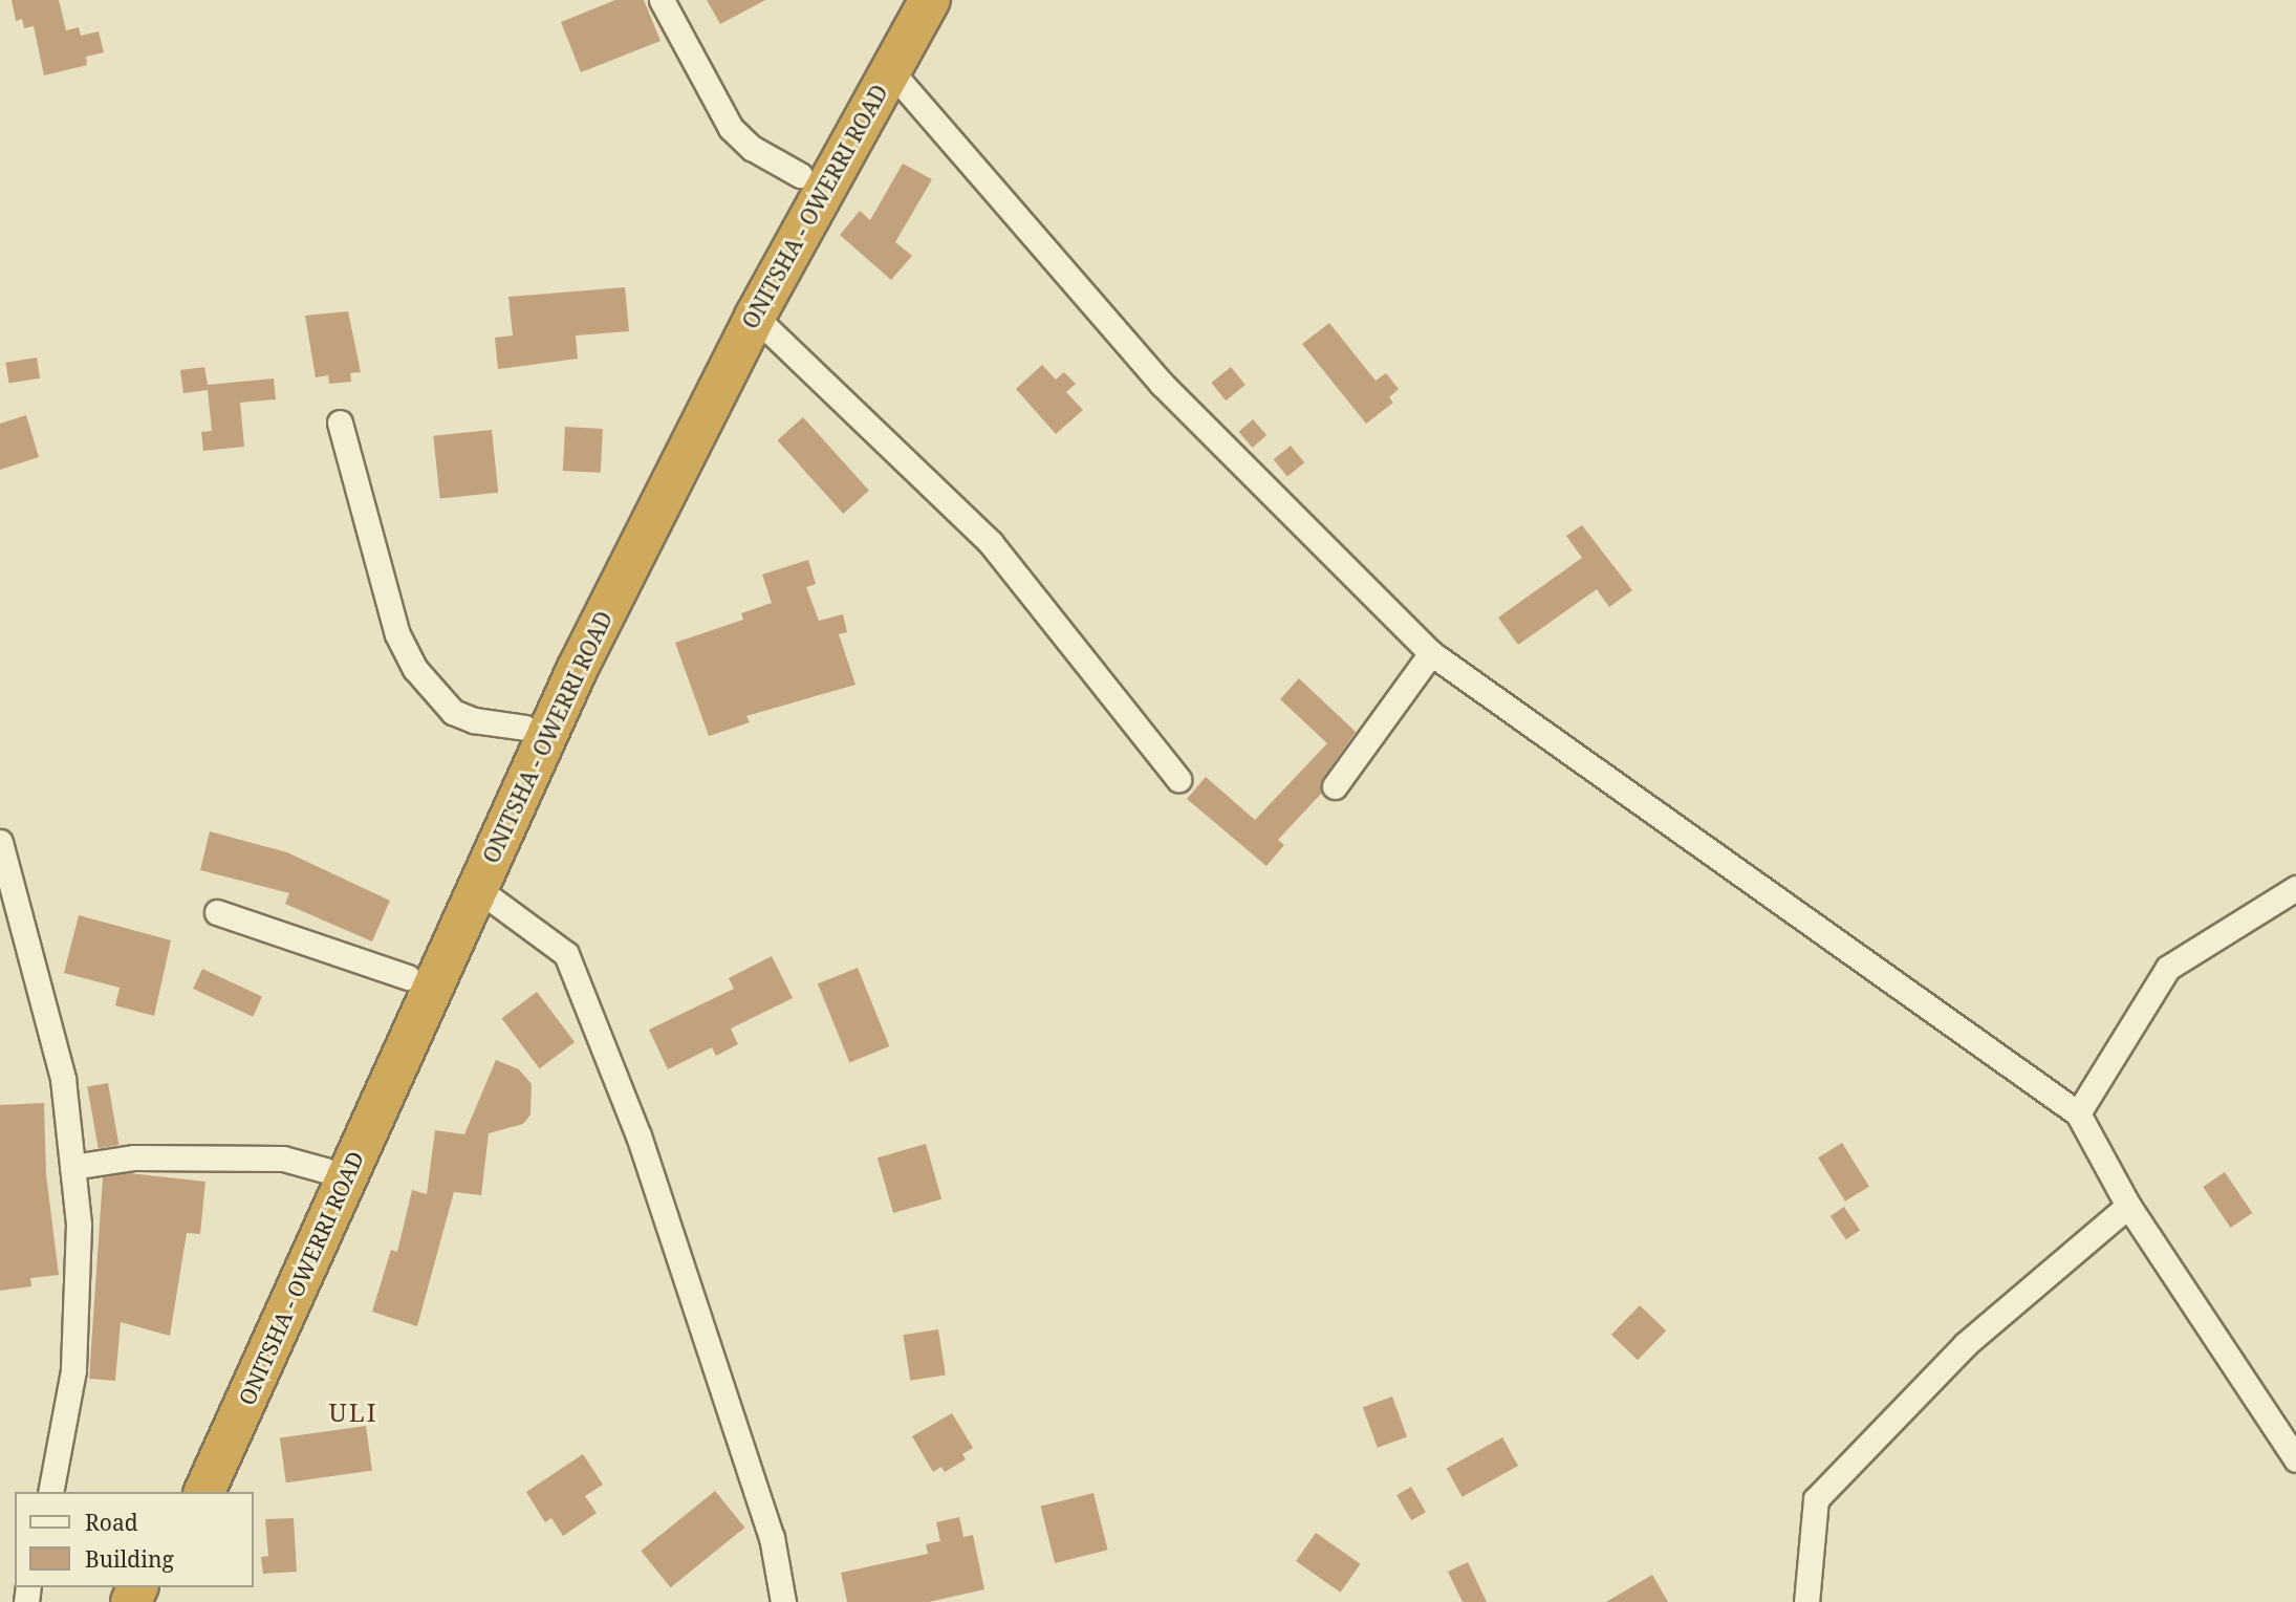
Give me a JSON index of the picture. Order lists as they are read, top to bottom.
{
  "streets": {
    "highway": ["ONITSHA - OWERRI ROAD"]
  },
  "districts": ["ULI"],
  "legend": ["Road", "Building"]
}
